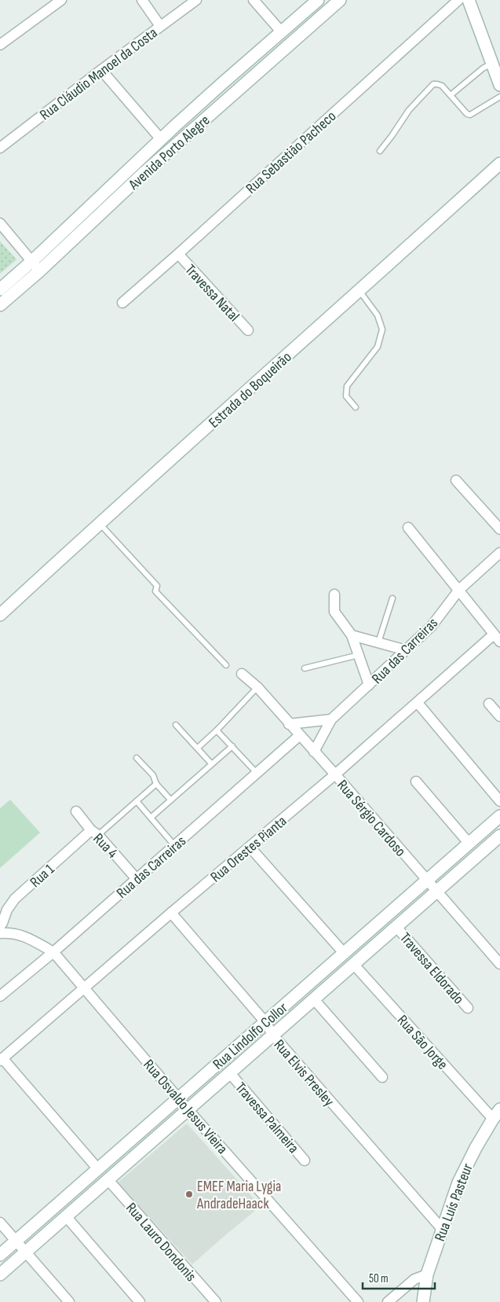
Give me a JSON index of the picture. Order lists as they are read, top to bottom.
{
  "streets": {
    "street": [
      "Rua Cláudio Manoel da Costa",
      "Avenida Porto Alegre",
      "Rua Sebastião Pacheco",
      "Travessa Natal",
      "Estrada do Boqueirão",
      "Rua das Carreiras",
      "Rua Sérgio Cardoso",
      "Rua 4",
      "Rua Orestes Pianta",
      "Rua 1",
      "Travessa Eldorado",
      "Rua Lindolfo Collor",
      "Rua São Jorge",
      "Rua Elvis Presley",
      "Rua Osvaldo Jesus Vieira",
      "Travessa Palmeira",
      "Rua Luís Pasteur",
      "Rua Lauro Dondonis"
    ]
  },
  "crossings": [
    ["Rua Sebastião Pacheco", "Travessa Natal"],
    ["Rua das Carreiras", "Rua Sérgio Cardoso"],
    ["Rua das Carreiras", "Rua 4"],
    ["Rua das Carreiras", "Rua Osvaldo Jesus Vieira"],
    ["Rua Sérgio Cardoso", "Rua Orestes Pianta"],
    ["Rua Sérgio Cardoso", "Rua Lindolfo Collor"],
    ["Rua 4", "Rua 1"],
    ["Rua Orestes Pianta", "Rua Elvis Presley"],
    ["Rua Orestes Pianta", "Rua Osvaldo Jesus Vieira"],
    ["Travessa Eldorado", "Rua Lindolfo Collor"],
    ["Rua Lindolfo Collor", "Rua São Jorge"],
    ["Rua Lindolfo Collor", "Rua Elvis Presley"],
    ["Rua Lindolfo Collor", "Rua Osvaldo Jesus Vieira"],
    ["Rua Lindolfo Collor", "Travessa Palmeira"],
    ["Rua Lindolfo Collor", "Rua Lauro Dondonis"],
    ["Rua São Jorge", "Rua Luís Pasteur"],
    ["Rua Elvis Presley", "Rua Luís Pasteur"]
  ],
  "places": ["EMEF Maria Lygia AndradeHaack"],
  "scale_bar": "50 m"
}
